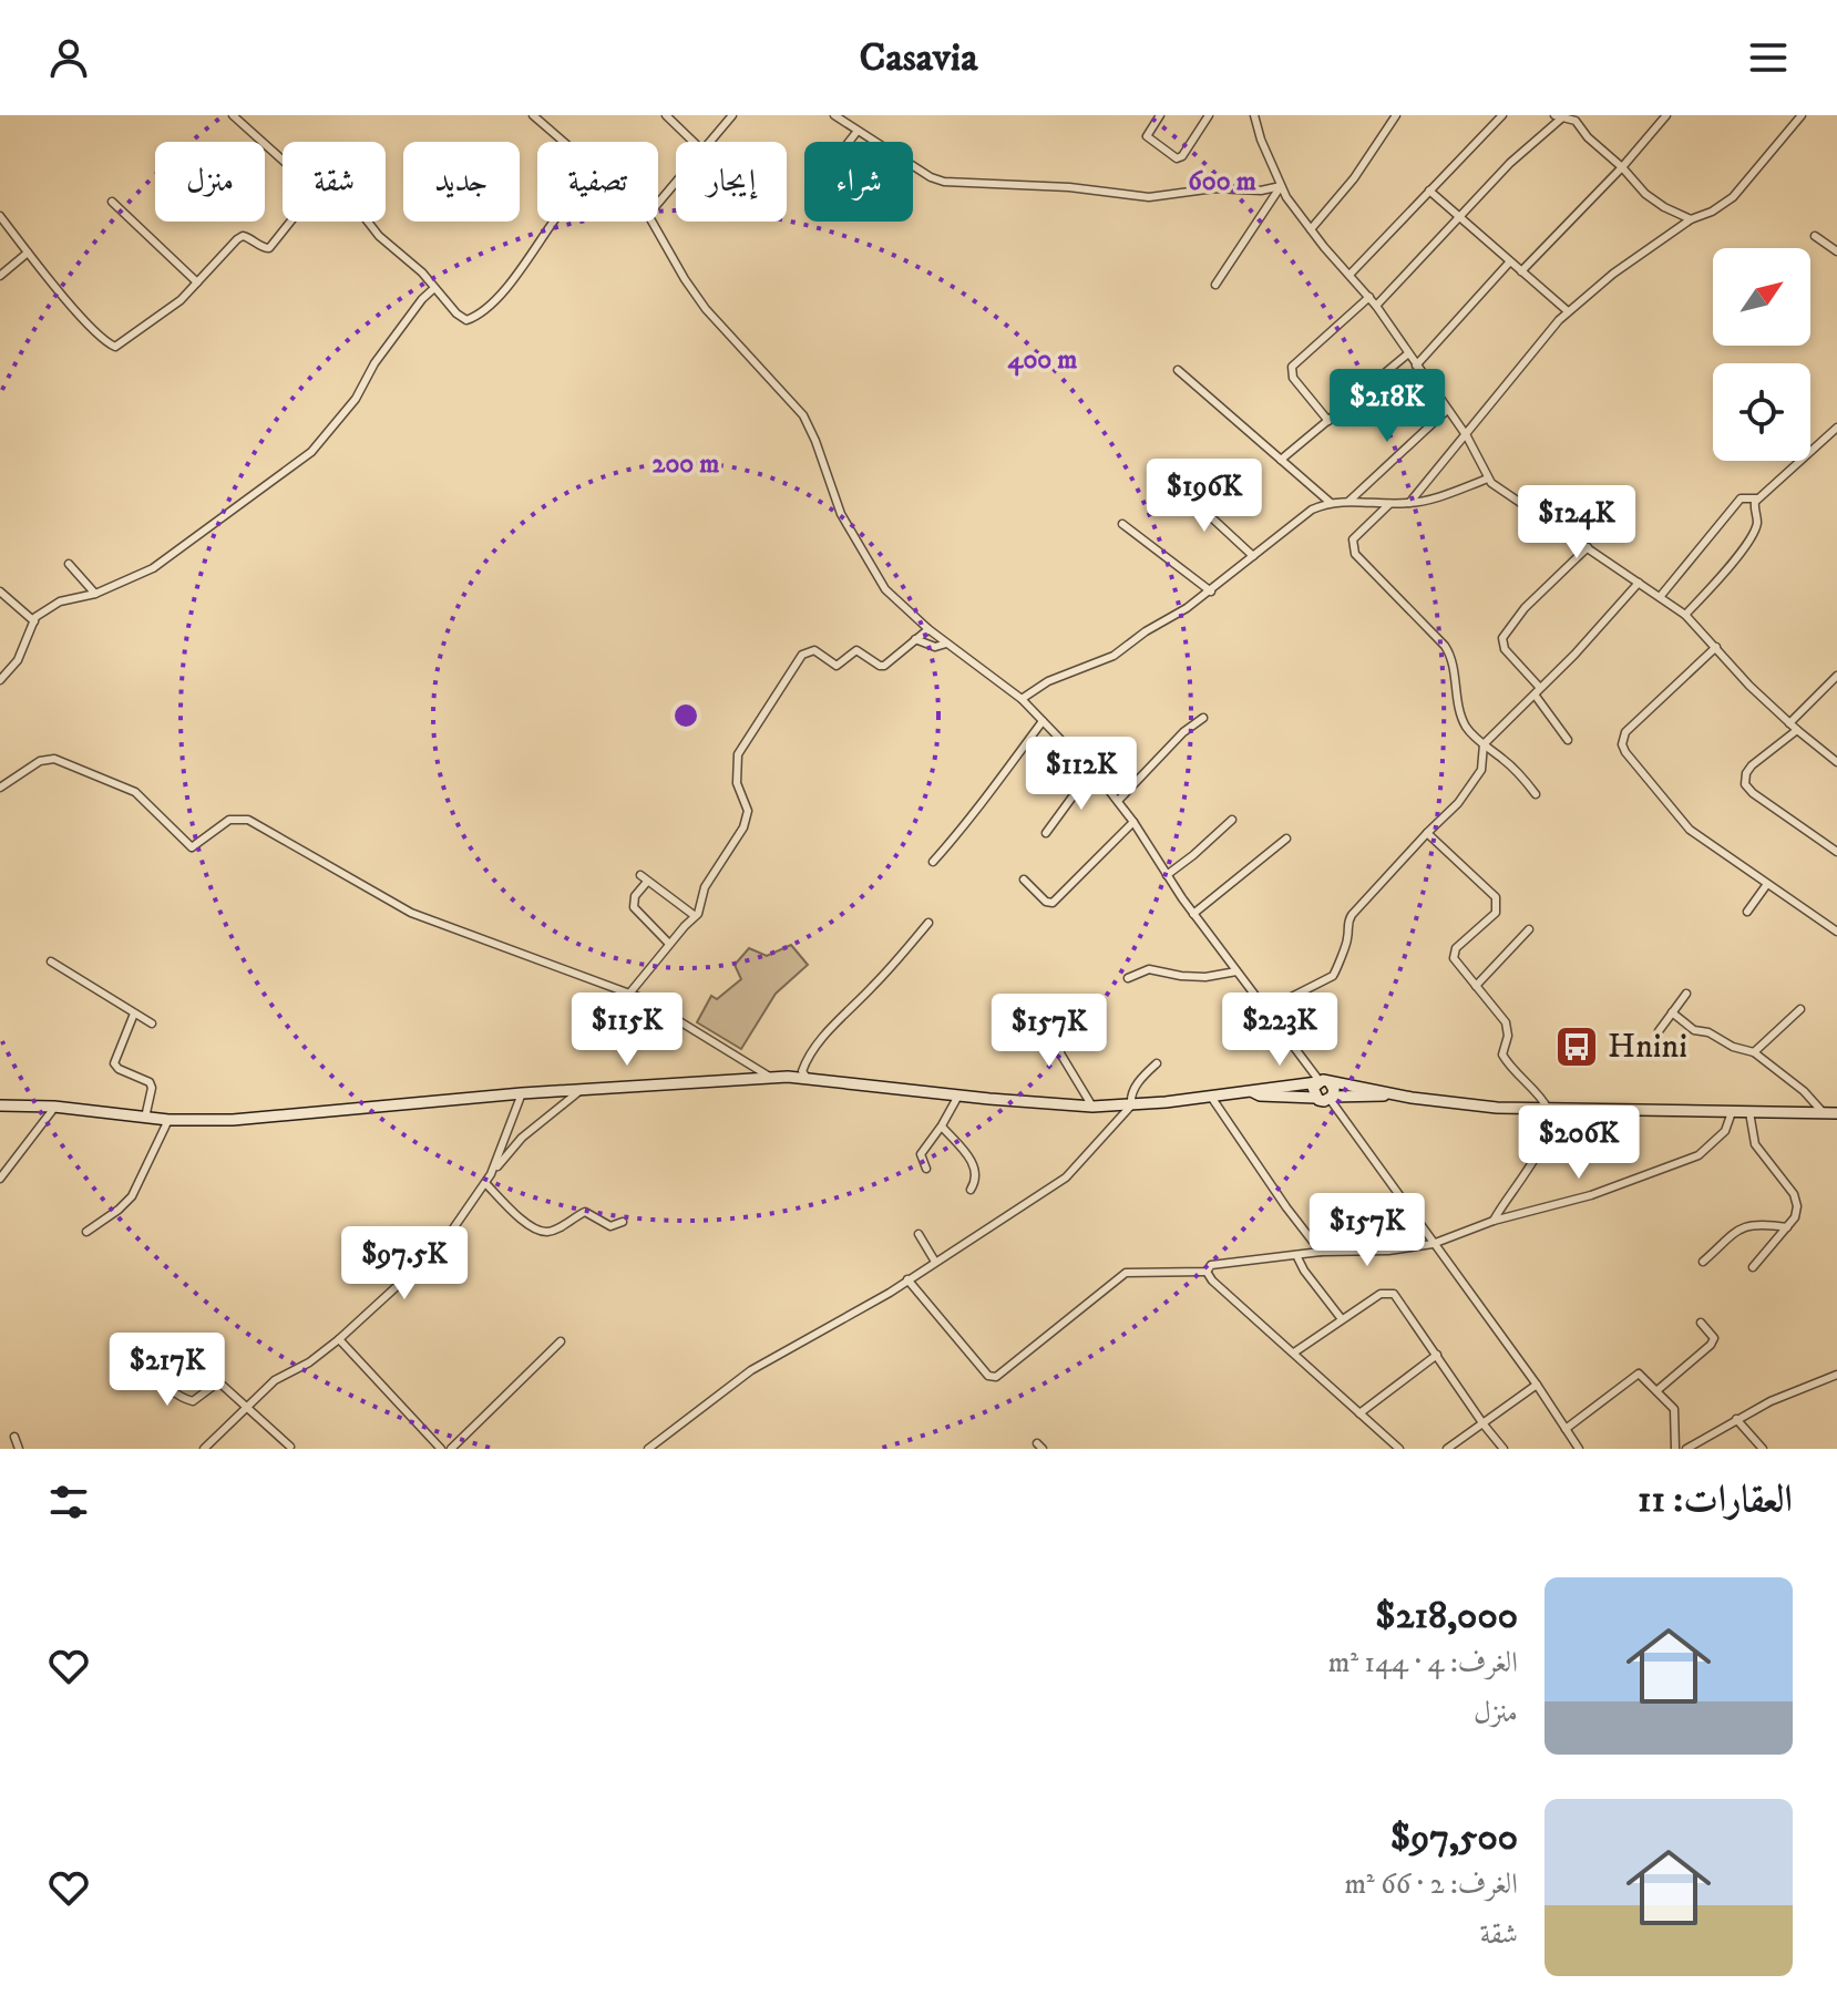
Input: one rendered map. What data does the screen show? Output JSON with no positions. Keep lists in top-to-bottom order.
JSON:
{
  "places": {
    "bus stop": ["Hnini"]
  },
  "north": "top right",
  "page": {
    "header": "Casavia",
    "chip": [
      "شراء",
      "إيجار",
      "تصفية",
      "جديد",
      "شقة",
      "منزل"
    ],
    "price": [
      "$218K",
      "$196K",
      "$124K",
      "$112K",
      "$115K",
      "$223K",
      "$157K",
      "$206K",
      "$157K",
      "$97.5K",
      "$217K"
    ],
    "heading": "العقارات: 11",
    "list": [
      {
        "name": "$218,000",
        "note": "الغرف: 4 · 144 m² · منزل"
      },
      {
        "name": "$97,500",
        "note": "الغرف: 2 · 66 m² · شقة"
      }
    ]
  },
  "rings": ["600 m", "400 m", "200 m"]
}
